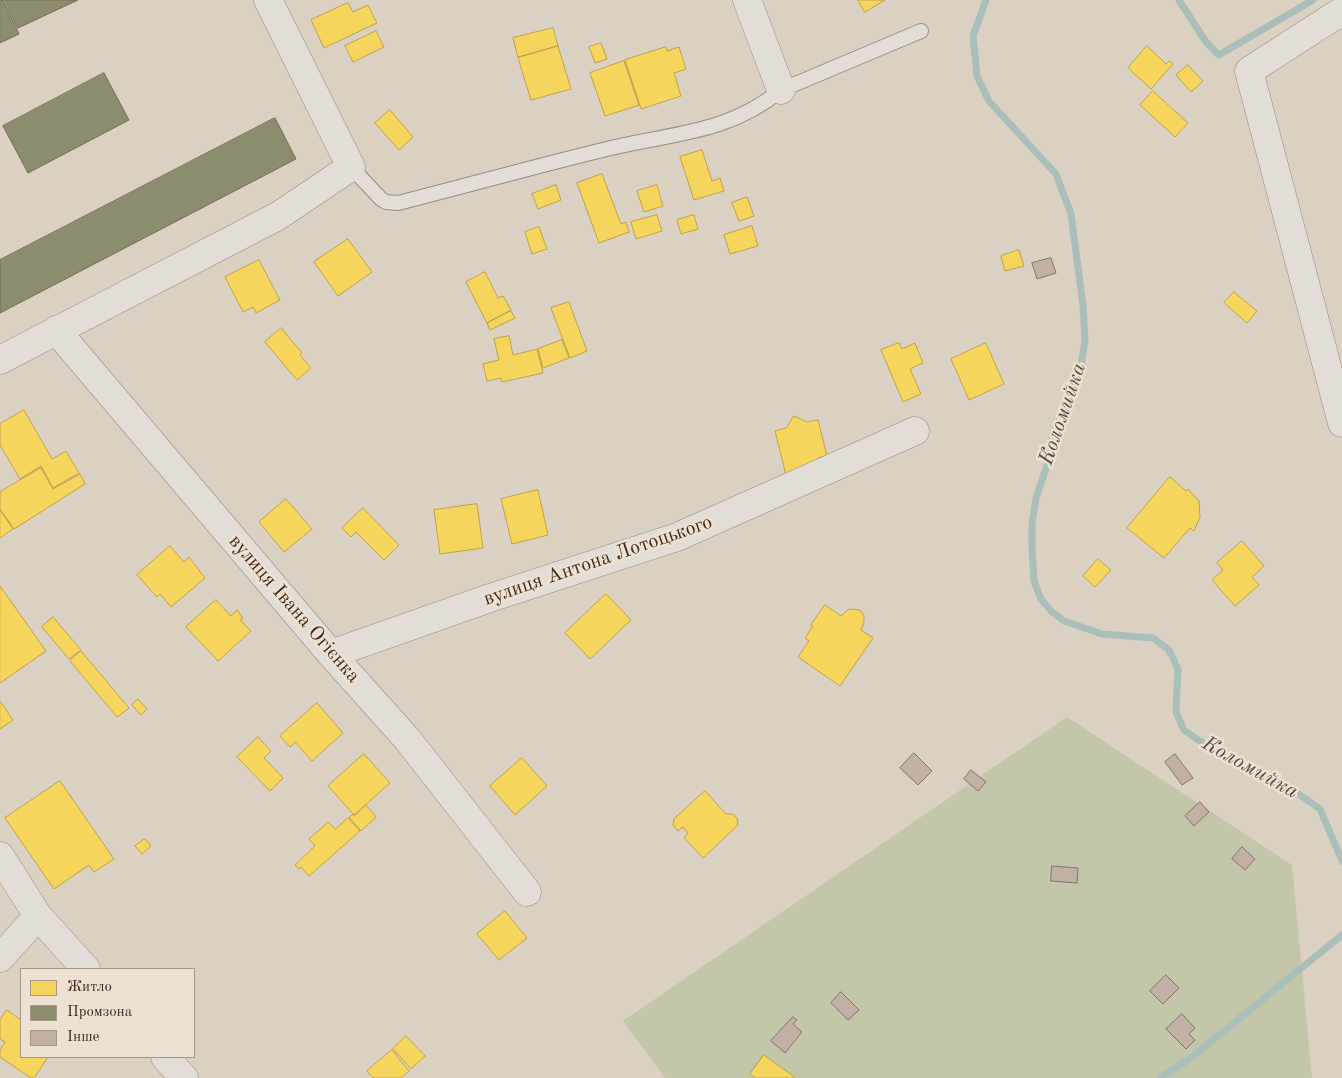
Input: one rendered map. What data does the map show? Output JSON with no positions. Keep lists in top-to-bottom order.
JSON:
{
  "streets": {
    "street": ["вулиця Антона Лотоцького", "вулиця Івана Огієнка"]
  },
  "crossings": [
    ["вулиця Антона Лотоцького", "вулиця Івана Огієнка"]
  ],
  "water": ["Коломийка"],
  "legend": ["Житло", "Промзона", "Інше"]
}
